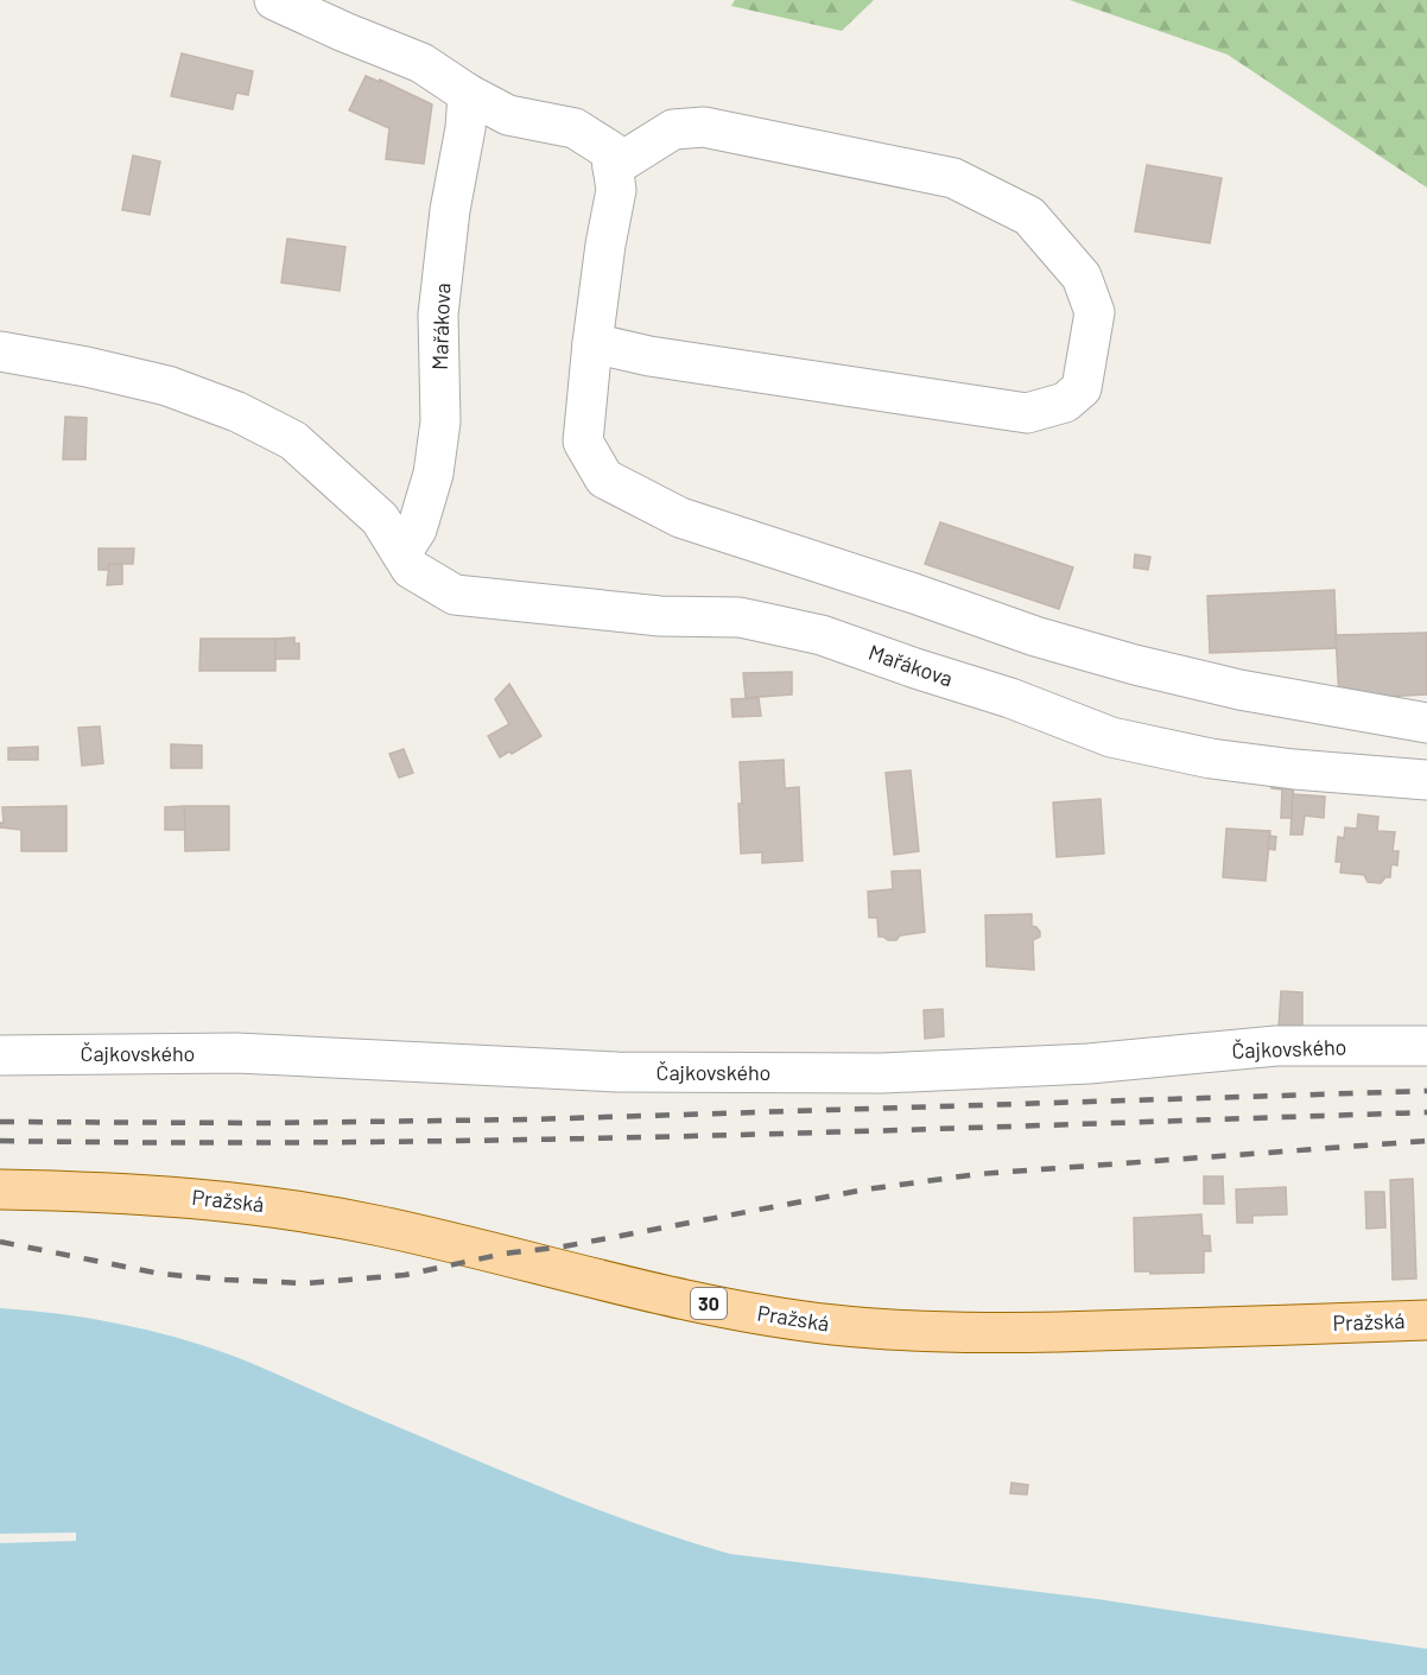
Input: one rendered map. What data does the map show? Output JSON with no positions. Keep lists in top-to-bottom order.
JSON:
{
  "streets": {
    "main road": ["Pražská", "30"],
    "street": ["Mařákova", "Čajkovského"]
  }
}
